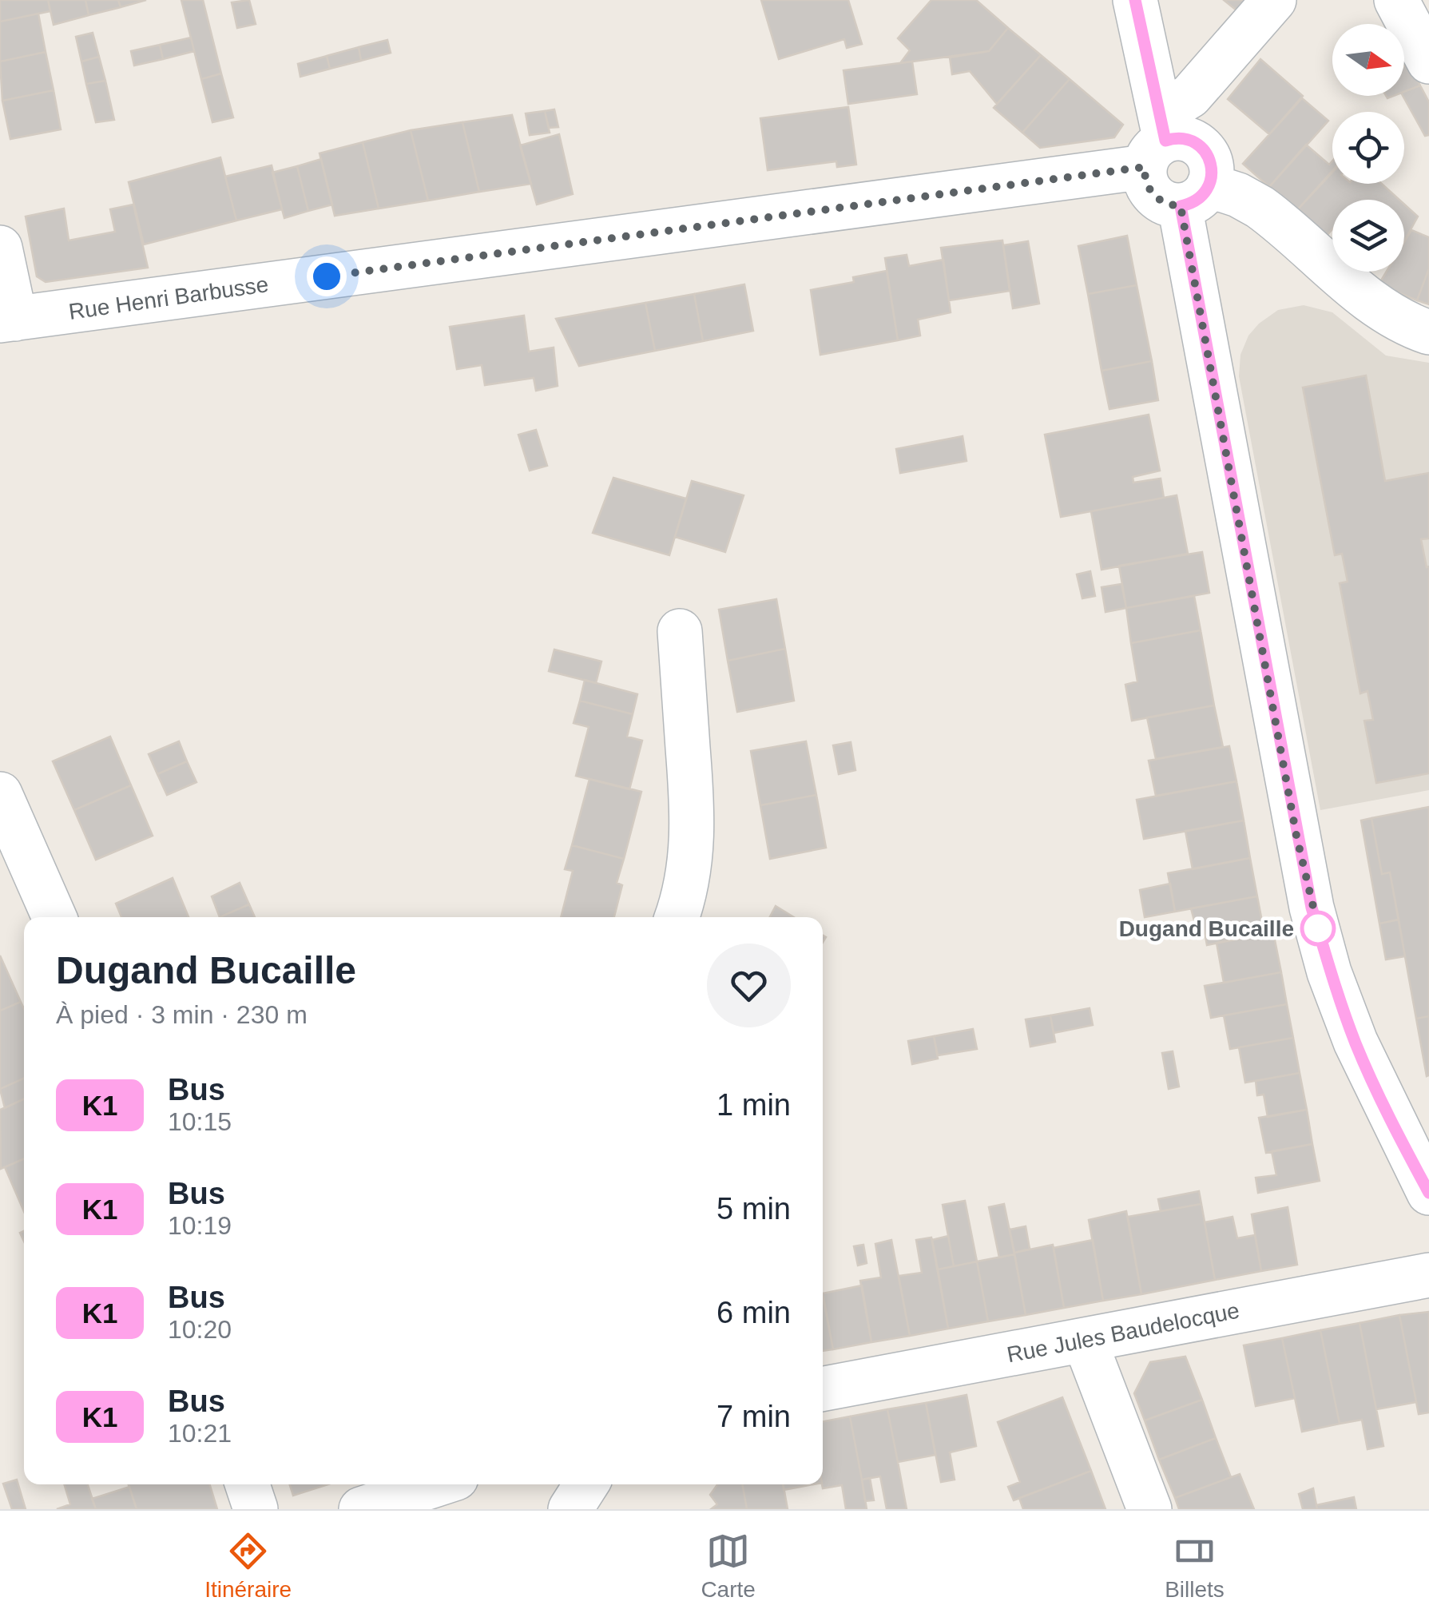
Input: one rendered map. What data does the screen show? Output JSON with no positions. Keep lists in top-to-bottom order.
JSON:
{
  "streets": {
    "street": ["Rue Henri Barbusse", "Rue Jules Baudelocque"]
  },
  "places": ["Dugand Bucaille"],
  "lines": ["bus line K1"],
  "north": "right",
  "page": {
    "heading": ["Dugand Bucaille", "À pied · 3 min · 230 m"],
    "list": [
      {
        "mark": "K1",
        "name": "Bus",
        "note": "10:15",
        "value": "1 min"
      },
      {
        "mark": "K1",
        "name": "Bus",
        "note": "10:19",
        "value": "5 min"
      },
      {
        "mark": "K1",
        "name": "Bus",
        "note": "10:20",
        "value": "6 min"
      },
      {
        "mark": "K1",
        "name": "Bus",
        "note": "10:21",
        "value": "7 min"
      }
    ],
    "tabs": ["Itinéraire", "Carte", "Billets"]
  }
}
